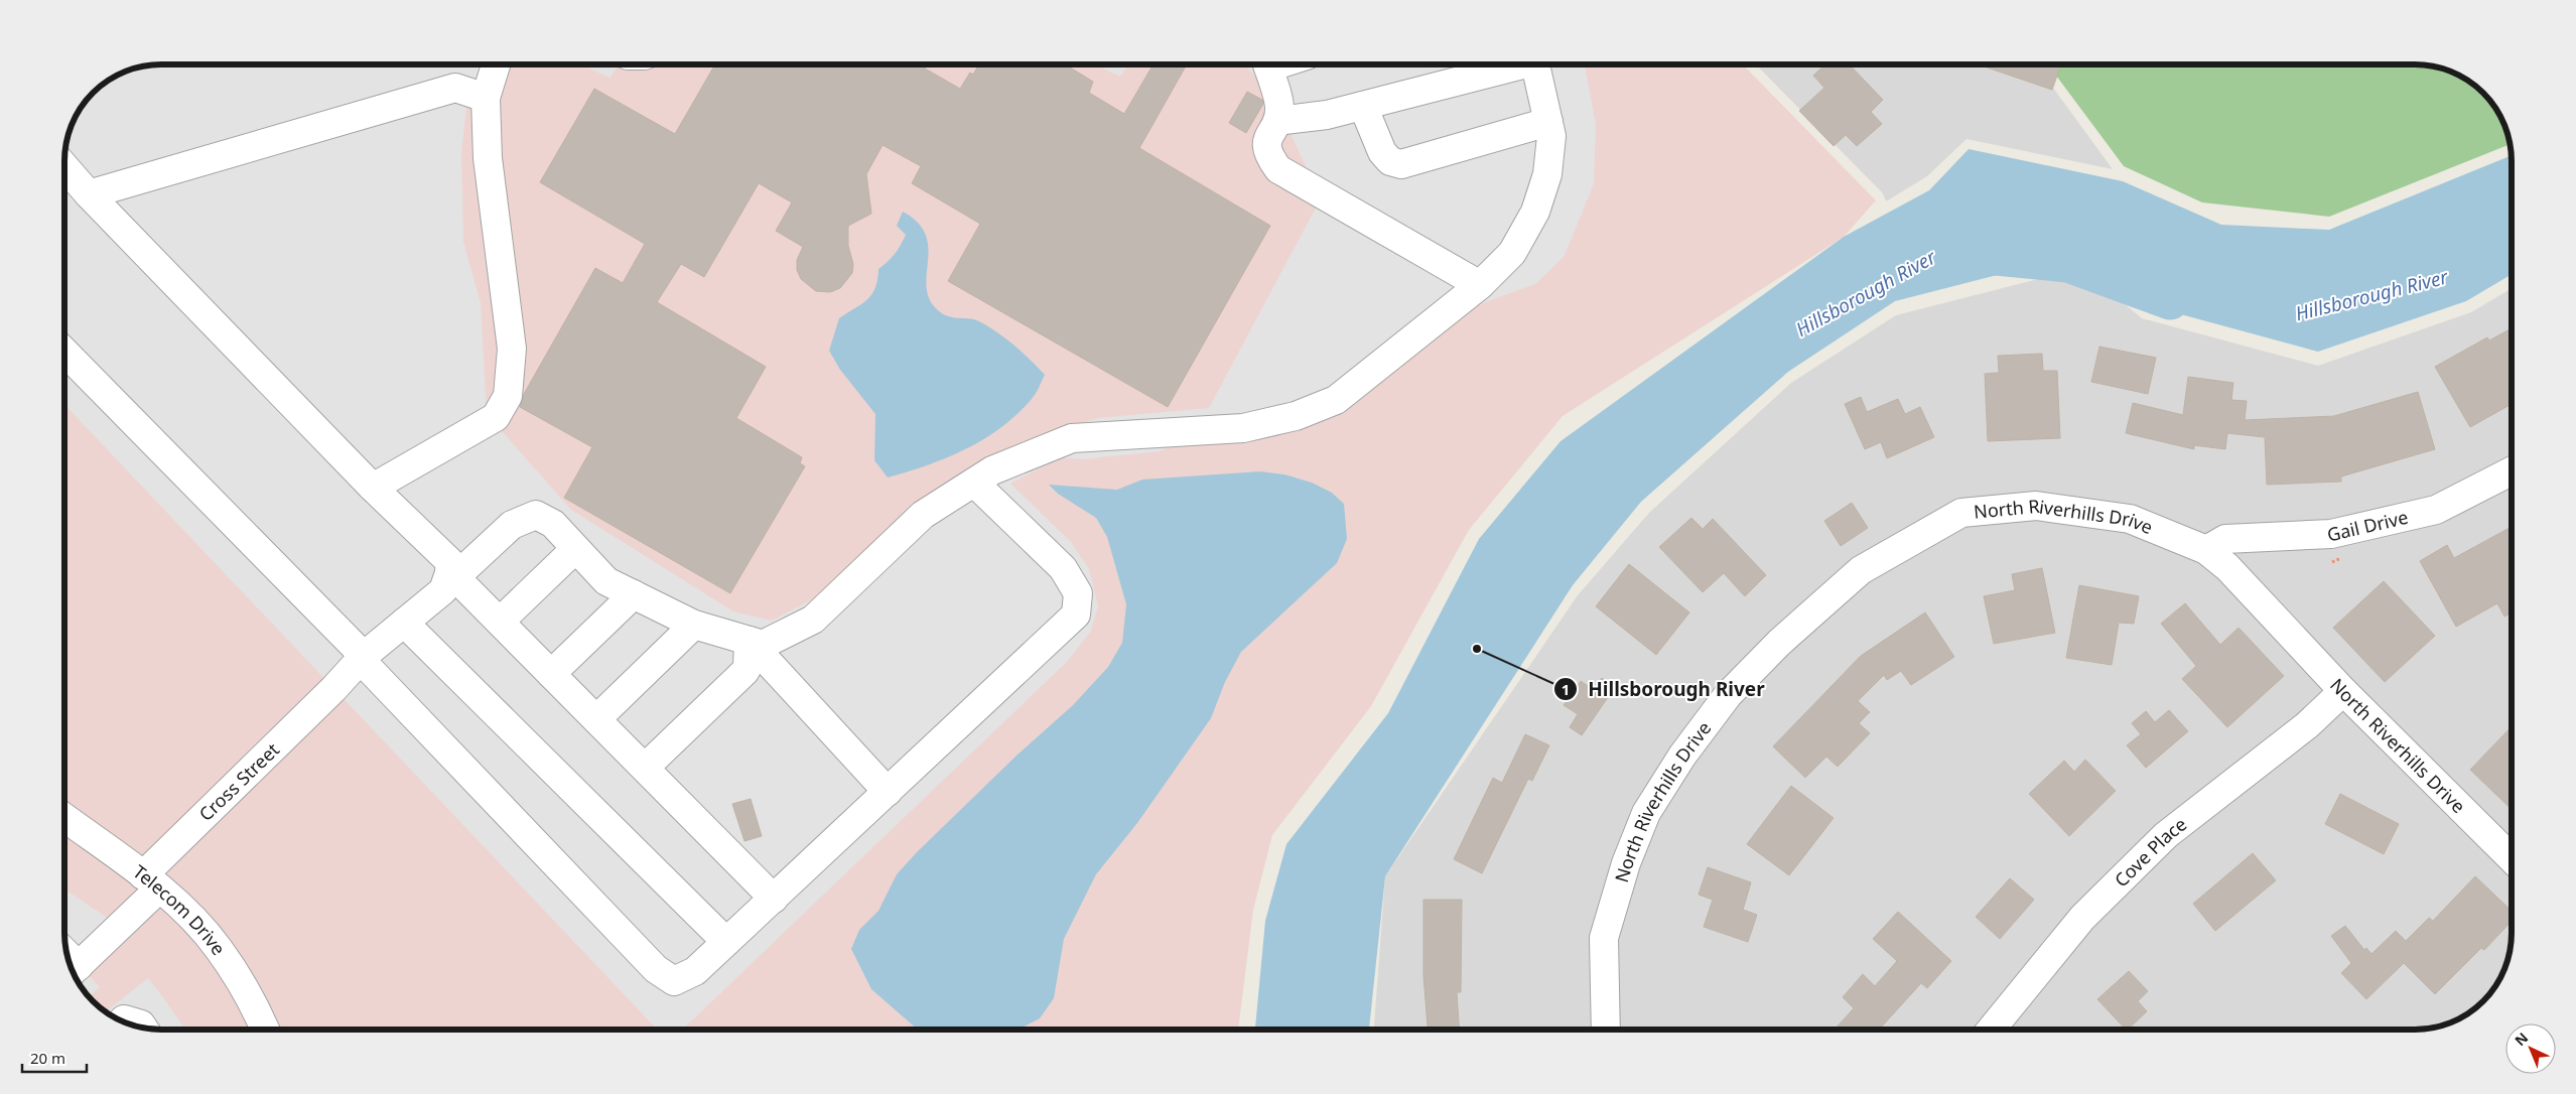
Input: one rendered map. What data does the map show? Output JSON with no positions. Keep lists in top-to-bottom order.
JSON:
{
  "streets": {
    "street": [
      "North Riverhills Drive",
      "Gail Drive",
      "Cross Street",
      "Cove Place",
      "Telecom Drive"
    ]
  },
  "crossings": [
    ["North Riverhills Drive", "Gail Drive"],
    ["North Riverhills Drive", "Cove Place"],
    ["Cross Street", "Telecom Drive"]
  ],
  "water": ["Hillsborough River"],
  "places": ["Hillsborough River"],
  "scale_bar": "20 m",
  "north": "top left"
}
